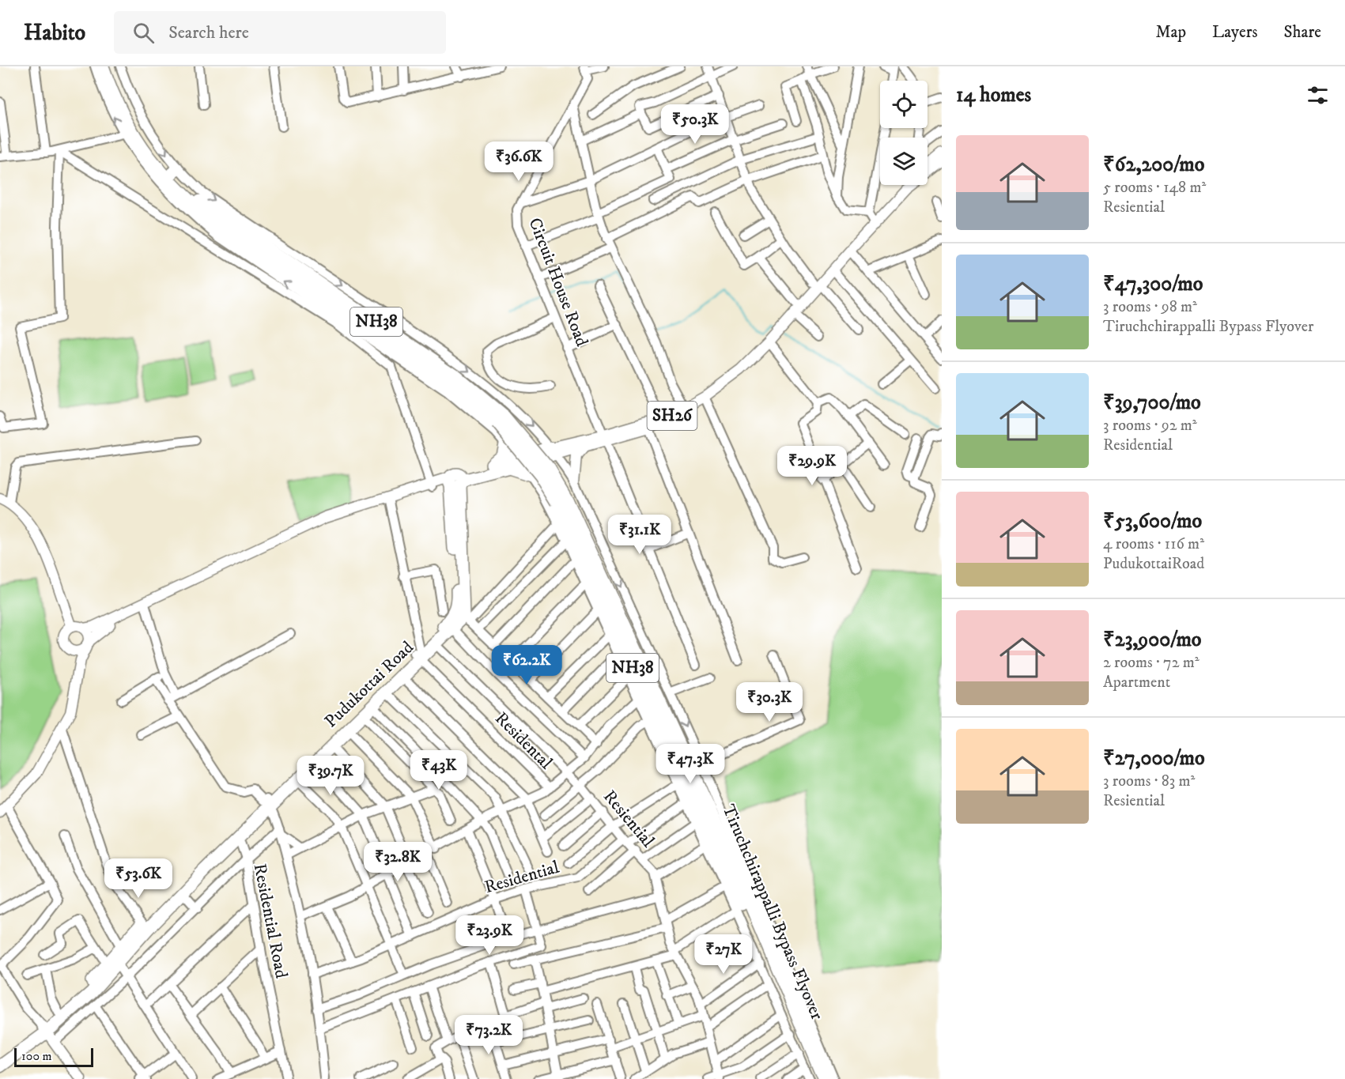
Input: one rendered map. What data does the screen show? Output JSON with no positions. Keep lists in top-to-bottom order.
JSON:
{
  "streets": {
    "highway": ["NH38", "Pudukottai Road", "Tiruchchirappalli Bypass Flyover"],
    "main road": ["SH26"],
    "street": [
      "Circuit House Road",
      "Residental",
      "Resiential",
      "Residential",
      "Residential Road"
    ]
  },
  "crossings": [
    ["Circuit House Road", "SH26"],
    ["NH38", "Tiruchchirappalli Bypass Flyover"],
    ["Pudukottai Road", "Residental"],
    ["Pudukottai Road", "Resiential"],
    ["Resiential", "Residential"]
  ],
  "scale_bar": "100 m",
  "page": {
    "header": "Habito",
    "search": "Search here",
    "nav": ["Map", "Layers", "Share"],
    "heading": "14 homes",
    "price": [
      "₹50.3K",
      "₹36.6K",
      "₹29.9K",
      "₹31.1K",
      "₹62.2K",
      "₹30.3K",
      "₹47.3K",
      "₹43K",
      "₹39.7K",
      "₹32.8K",
      "₹53.6K",
      "₹23.9K",
      "₹27K",
      "₹73.2K"
    ],
    "list": [
      {
        "name": "₹62,200/mo",
        "note": "5 rooms · 148 m² · Resiential"
      },
      {
        "name": "₹47,300/mo",
        "note": "3 rooms · 98 m² · Tiruchchirappalli Bypass Flyover"
      },
      {
        "name": "₹39,700/mo",
        "note": "3 rooms · 92 m² · Residential"
      },
      {
        "name": "₹53,600/mo",
        "note": "4 rooms · 116 m² · PudukottaiRoad"
      },
      {
        "name": "₹23,900/mo",
        "note": "2 rooms · 72 m² · Apartment"
      },
      {
        "name": "₹27,000/mo",
        "note": "3 rooms · 83 m² · Resiential"
      }
    ],
    "scale": "100 m"
  }
}
